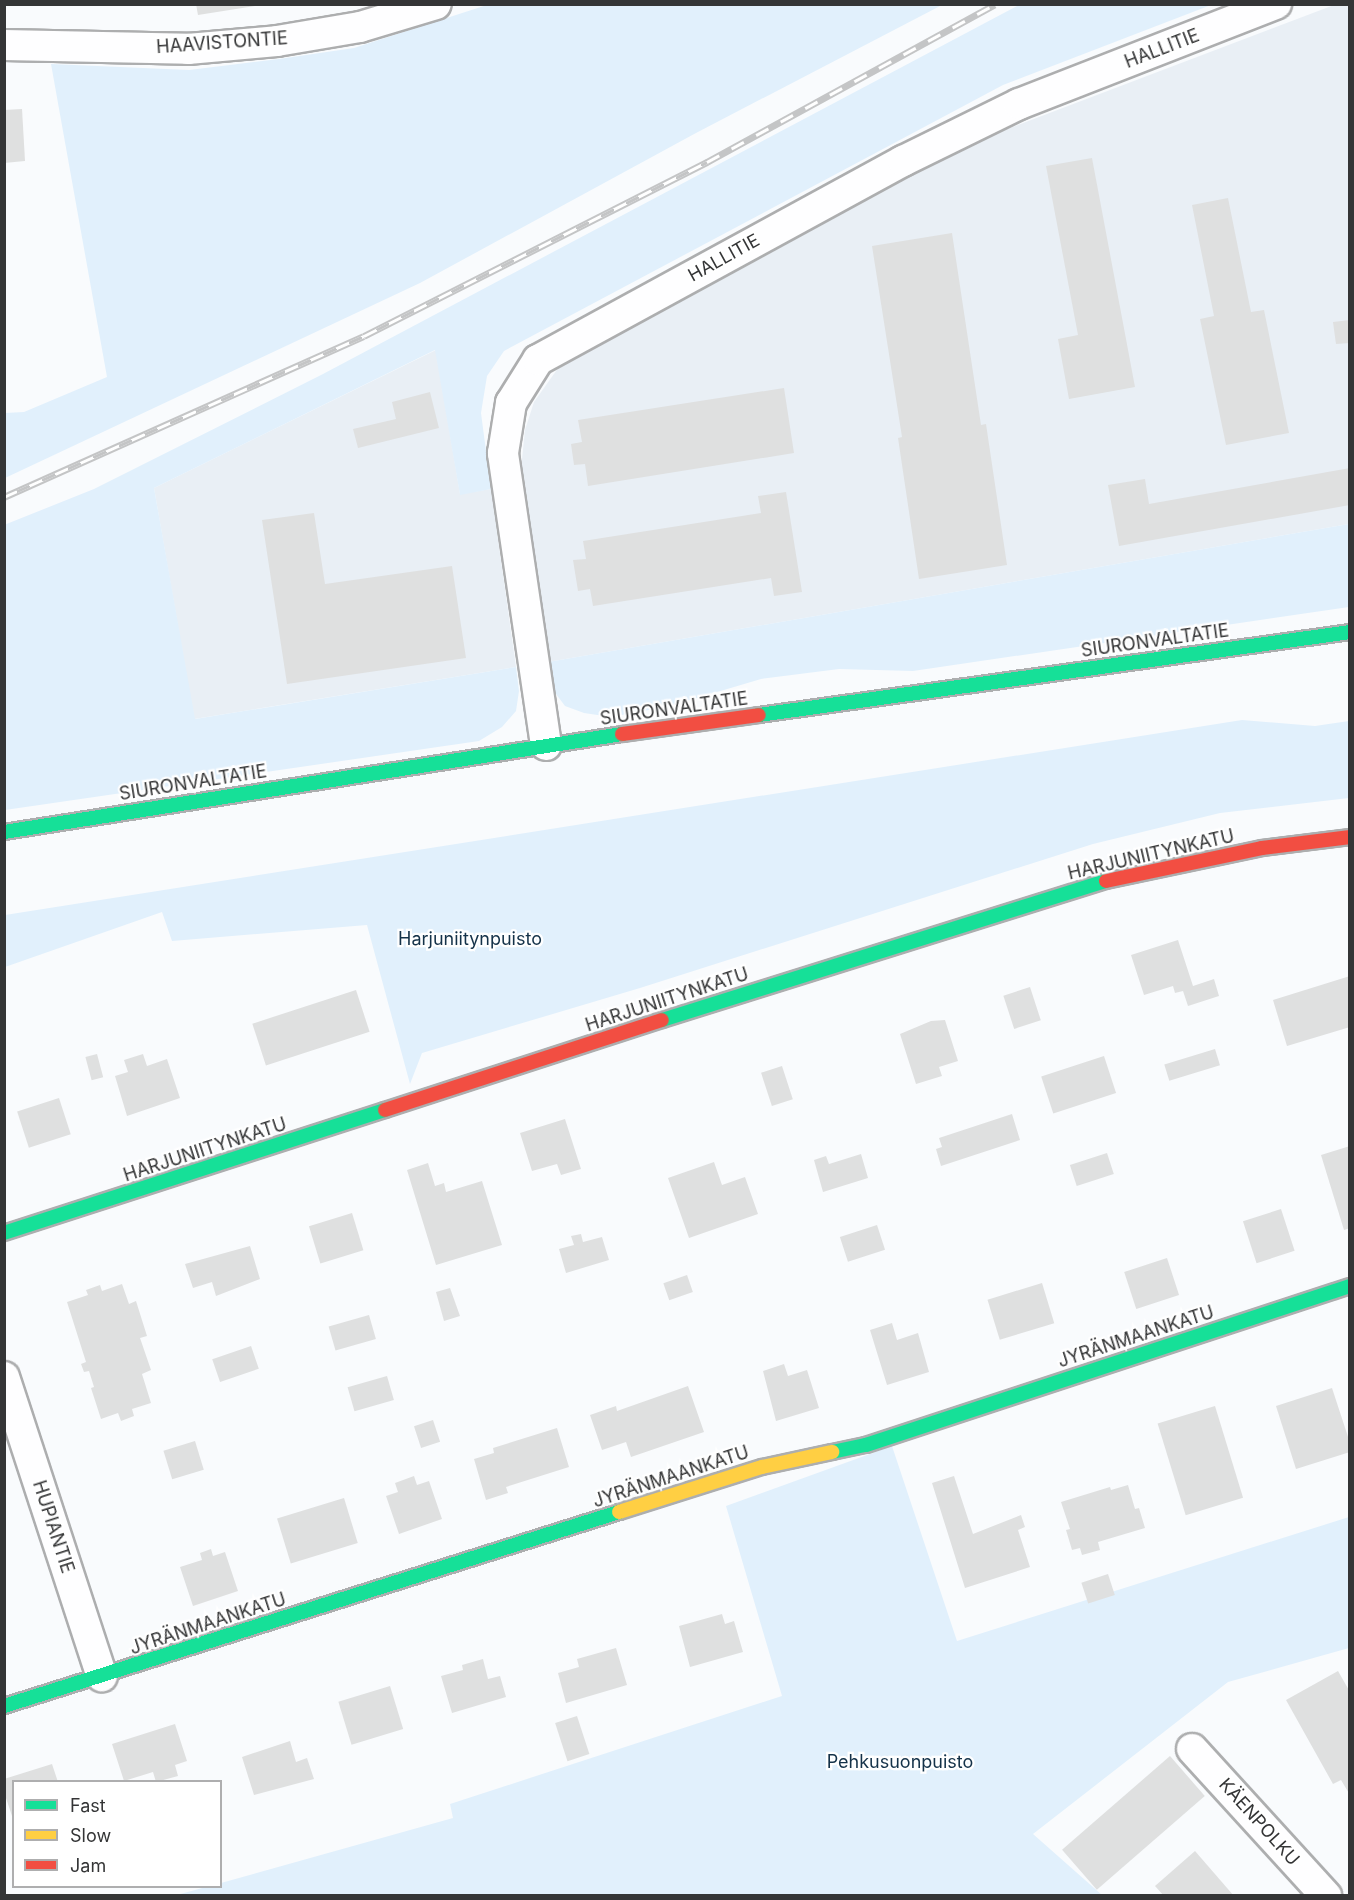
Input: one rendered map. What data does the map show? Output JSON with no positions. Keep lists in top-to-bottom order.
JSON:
{
  "streets": {
    "street": [
      "HAAVISTONTIE",
      "HALLITIE",
      "SIURONVALTATIE",
      "HARJUNIITYNKATU",
      "JYRÄNMAANKATU",
      "HUPIANTIE",
      "KÄENPOLKU"
    ]
  },
  "crossings": [
    ["HALLITIE", "SIURONVALTATIE"],
    ["JYRÄNMAANKATU", "HUPIANTIE"]
  ],
  "parks": ["Harjuniitynpuisto", "Pehkusuonpuisto"],
  "legend": ["Fast", "Slow", "Jam"]
}
